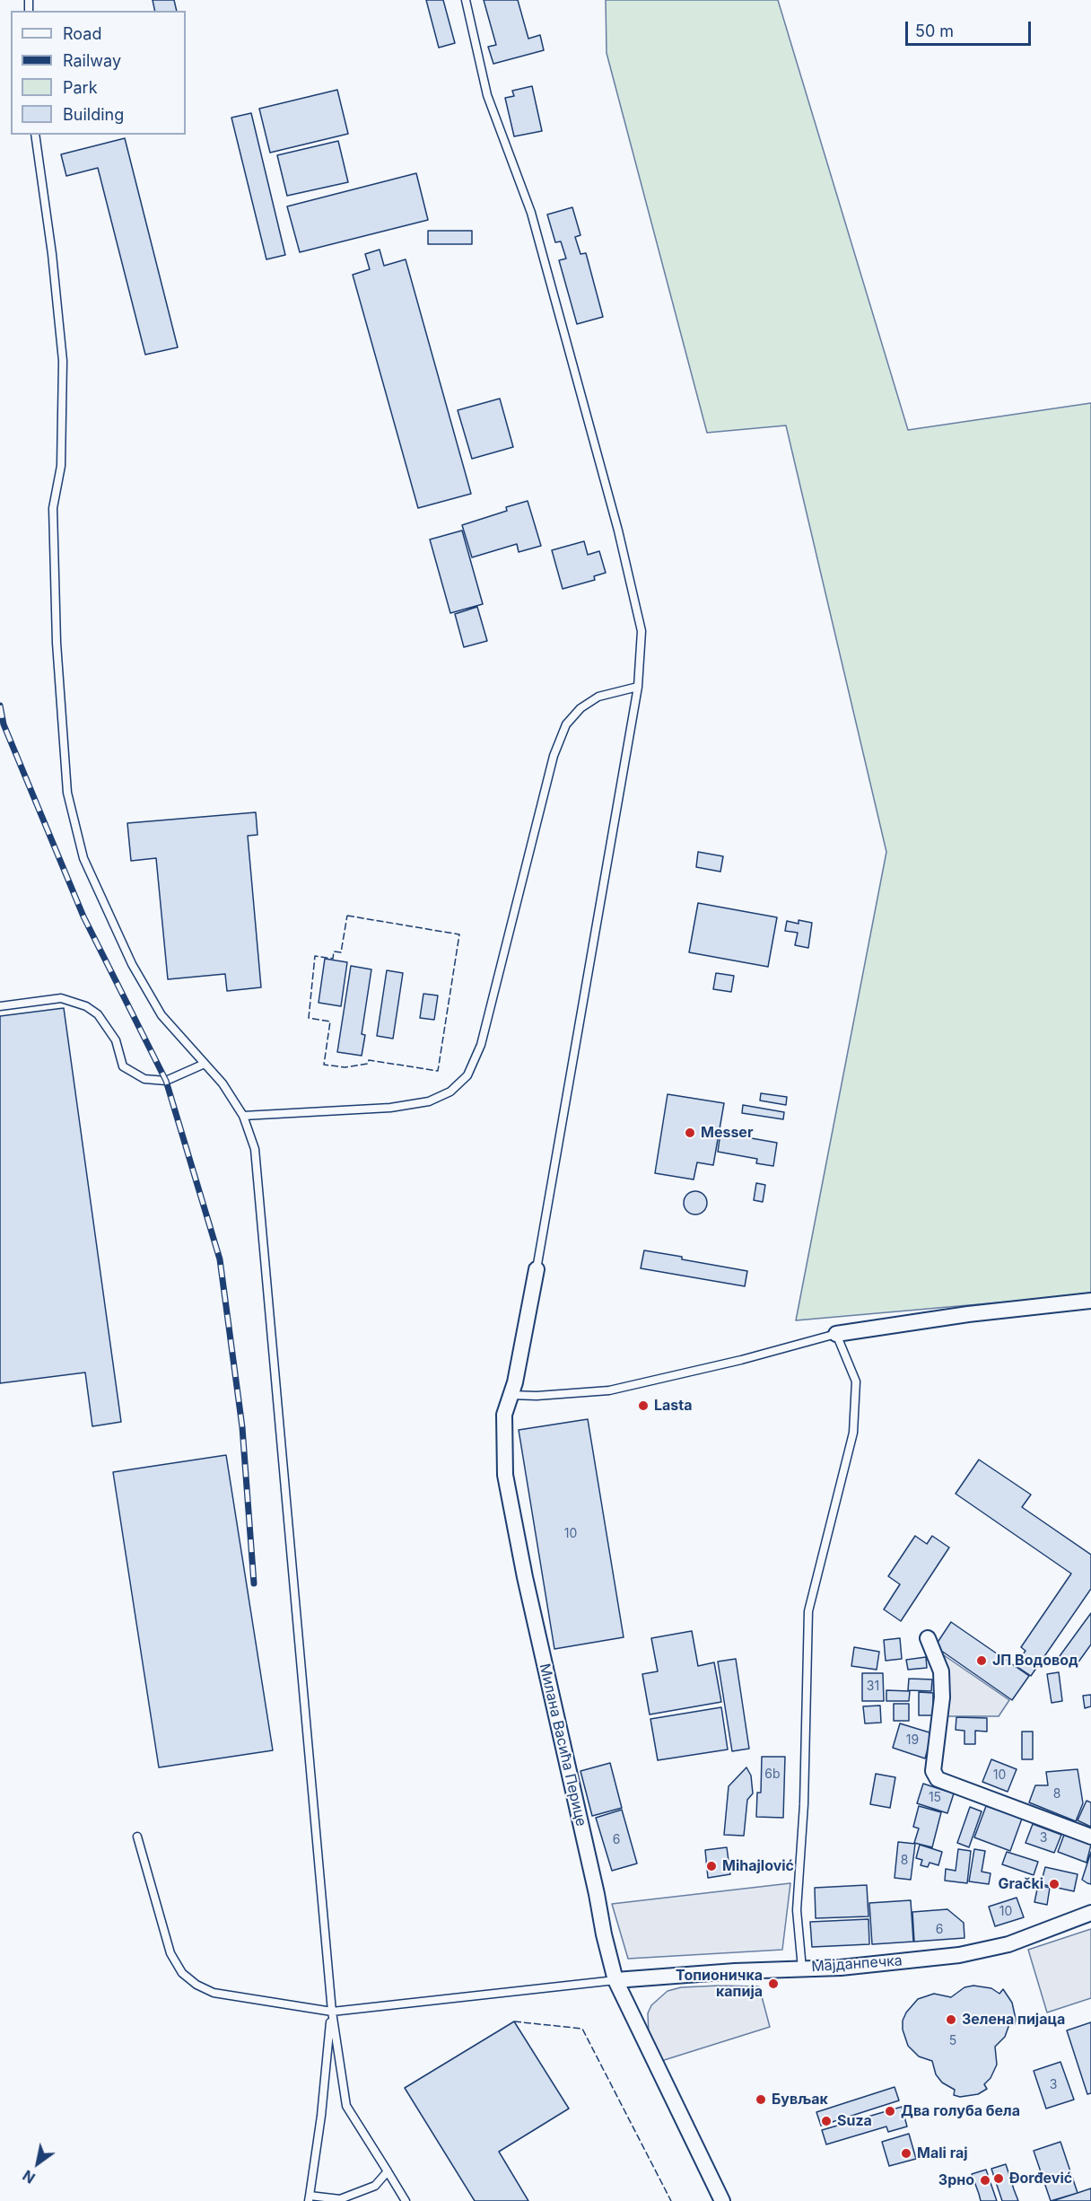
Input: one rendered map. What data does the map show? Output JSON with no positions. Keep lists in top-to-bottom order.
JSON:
{
  "streets": {
    "street": ["Милана Васића Перице", "Мајданпечка"]
  },
  "crossings": [
    ["Милана Васића Перице", "Мајданпечка"]
  ],
  "places": [
    "Messer",
    "Lasta",
    "ЈП Водовод",
    "Mihajlović",
    "Grački",
    "Топионичка капија",
    "Зелена пијаца",
    "Бувљак",
    "Два голуба бела",
    "Suza",
    "Mali raj",
    "Đorđević",
    "Зрно"
  ],
  "house_numbers": [
    "10",
    "31",
    "19",
    "6b",
    "10",
    "8",
    "15",
    "3",
    "6",
    "8",
    "10",
    "6",
    "5",
    "3"
  ],
  "legend": [
    "Road",
    "Railway",
    "Park",
    "Building"
  ],
  "scale_bar": "50 m",
  "north": "bottom left"
}
